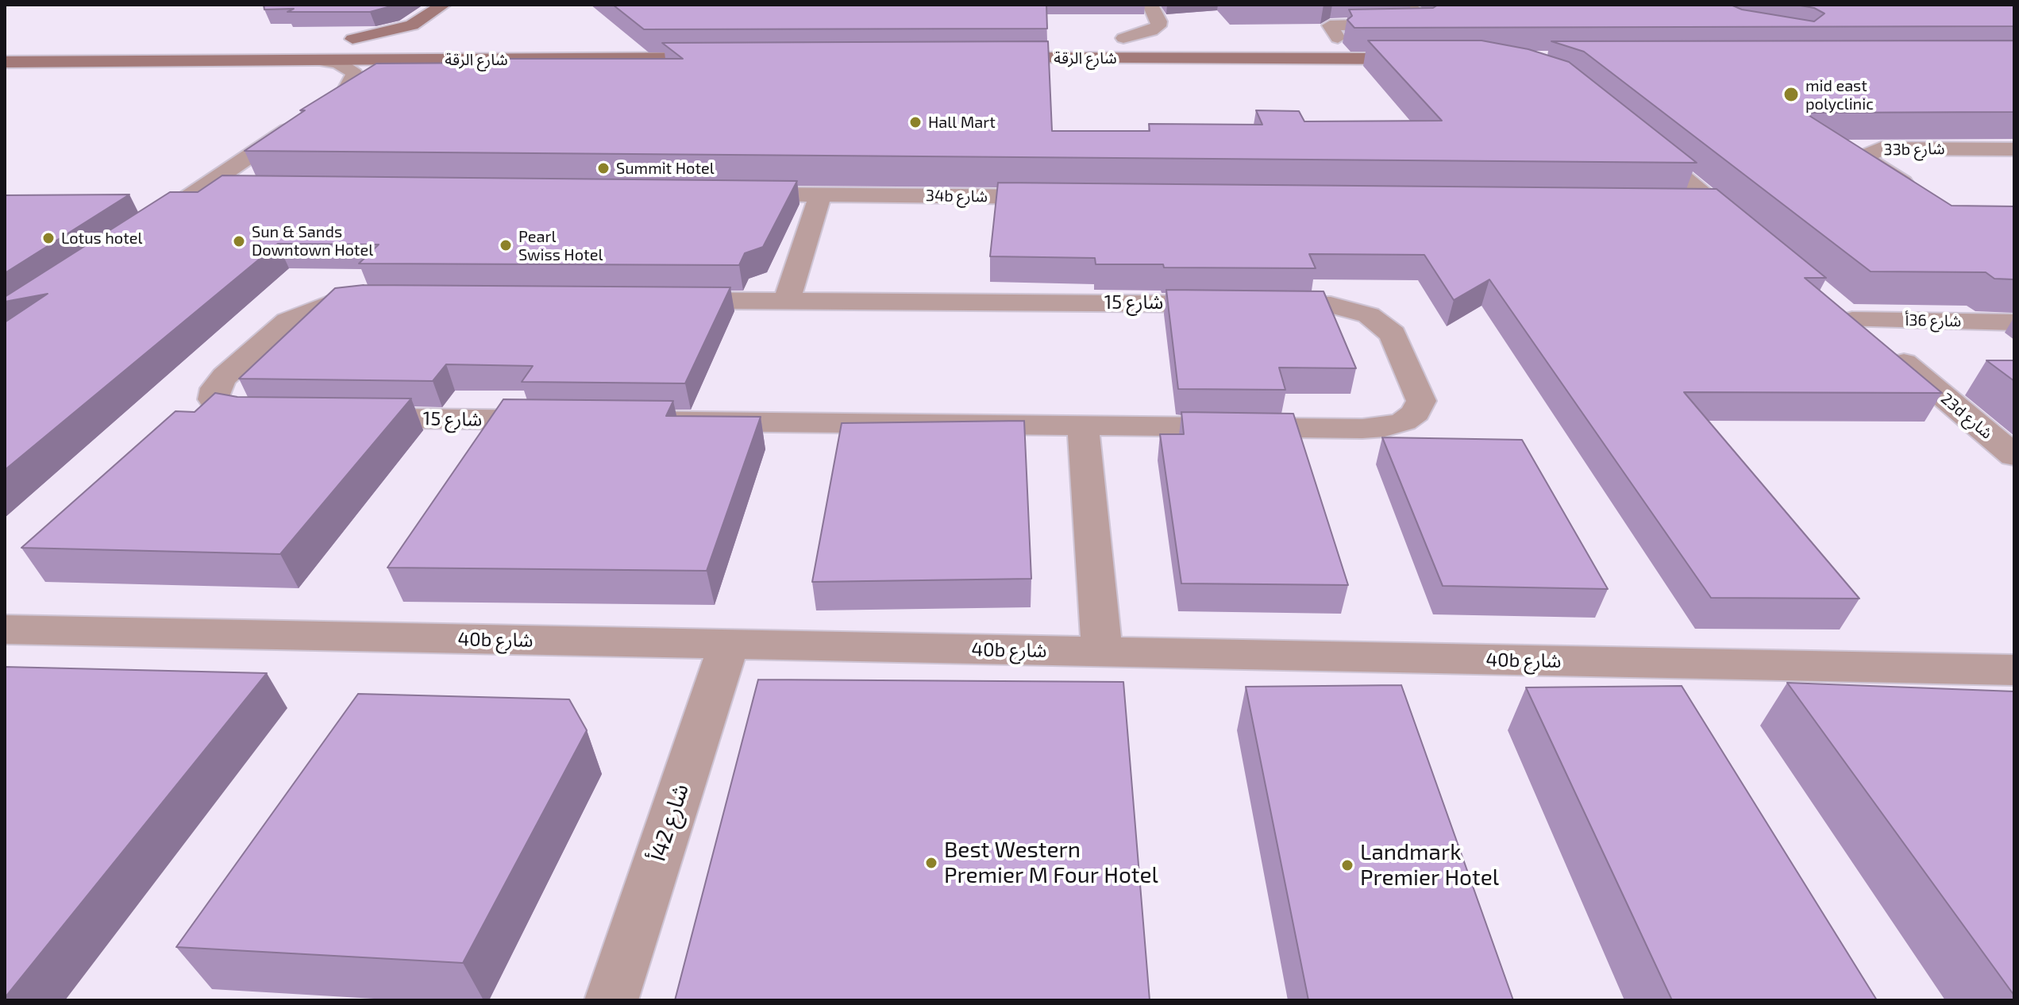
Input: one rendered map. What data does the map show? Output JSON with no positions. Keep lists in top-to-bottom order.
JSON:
{
  "streets": {
    "street": [
      "شارع الرقة",
      "33b شارع",
      "34b شارع",
      "شارع 15",
      "شارع 36أ",
      "23d شارع",
      "40b شارع",
      "شارع 42أ"
    ]
  },
  "crossings": [
    ["شارع 36أ", "23d شارع"],
    ["40b شارع", "شارع 42أ"]
  ],
  "places": [
    "mid east polyclinic",
    "Hall Mart",
    "Summit Hotel",
    "Lotus hotel",
    "Sun & Sands Downtown Hotel",
    "Pearl Swiss Hotel",
    "Best Western Premier M Four Hotel",
    "Landmark Premier Hotel"
  ]
}
